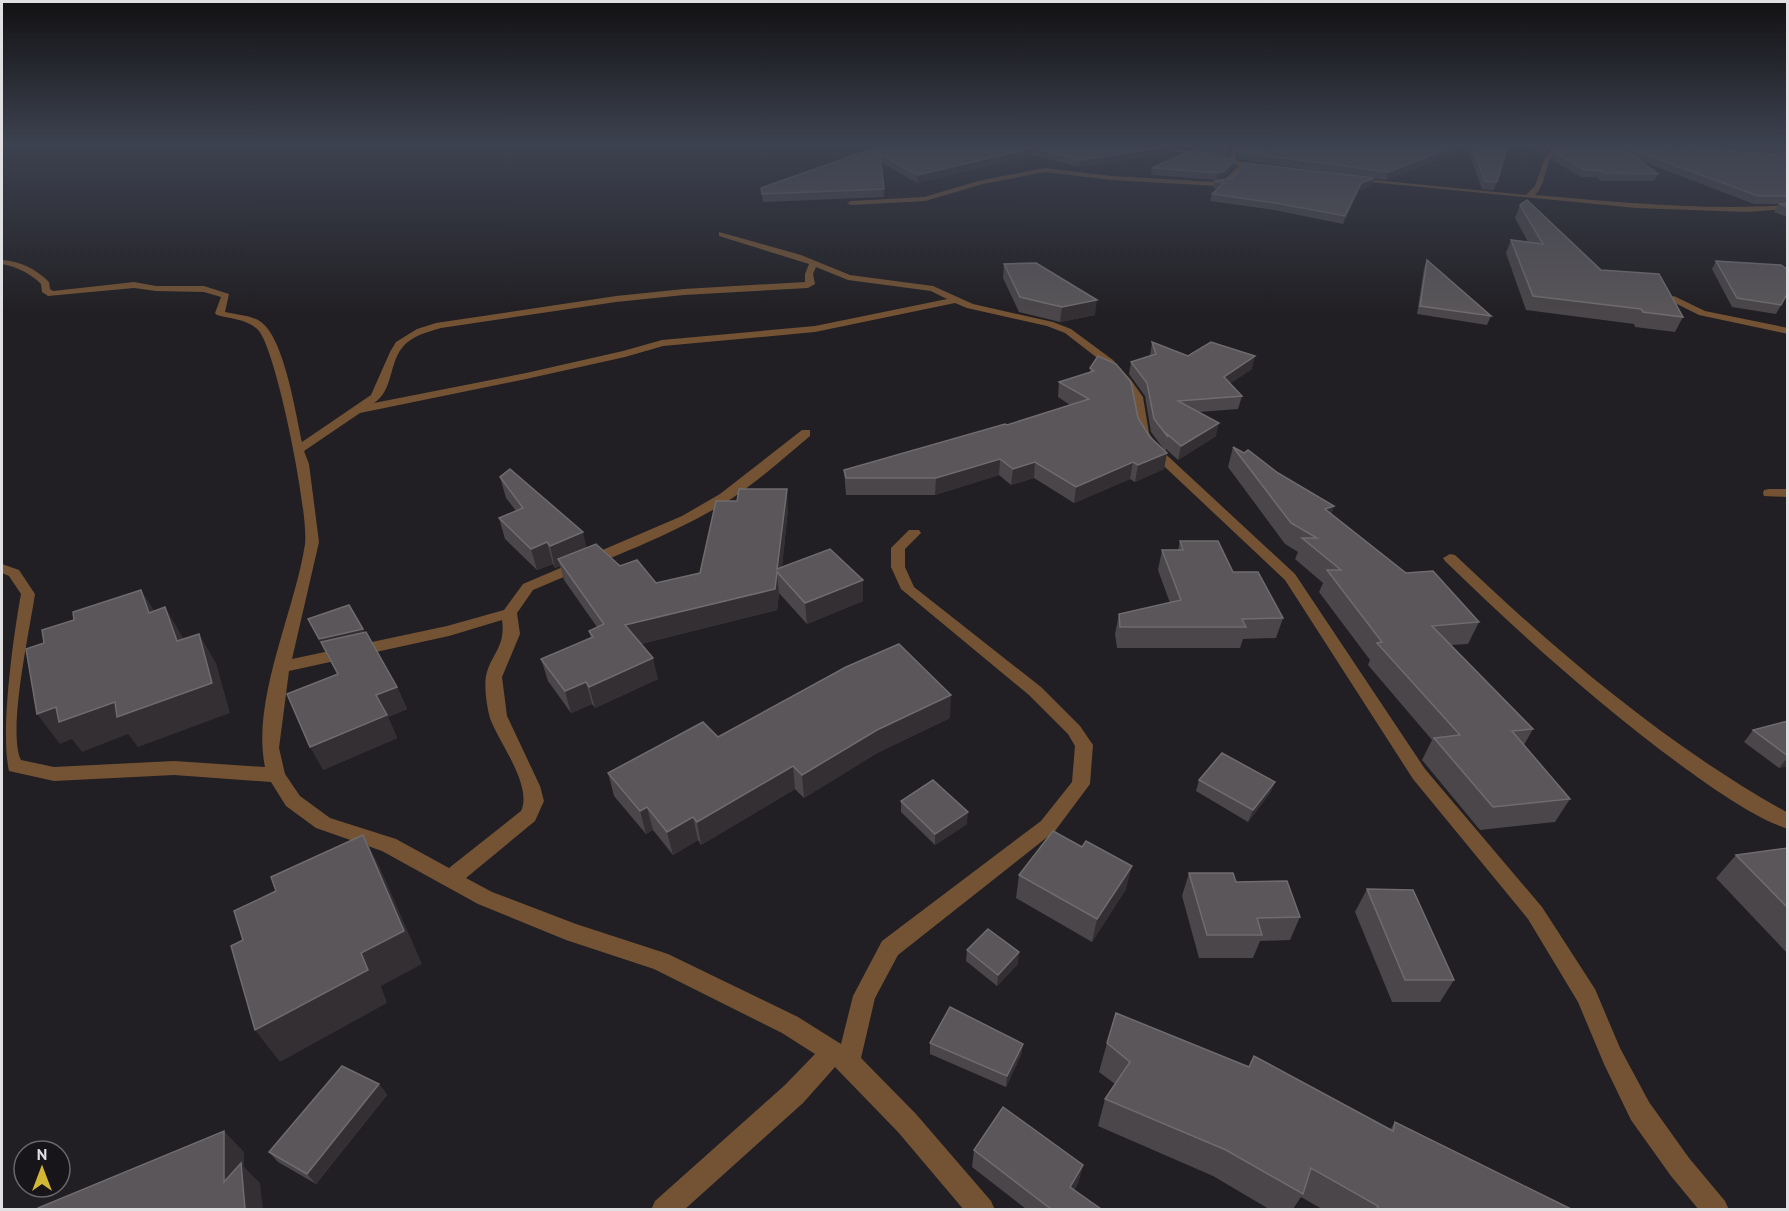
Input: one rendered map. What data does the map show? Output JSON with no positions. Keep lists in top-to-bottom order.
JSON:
{
  "north": "top"
}
